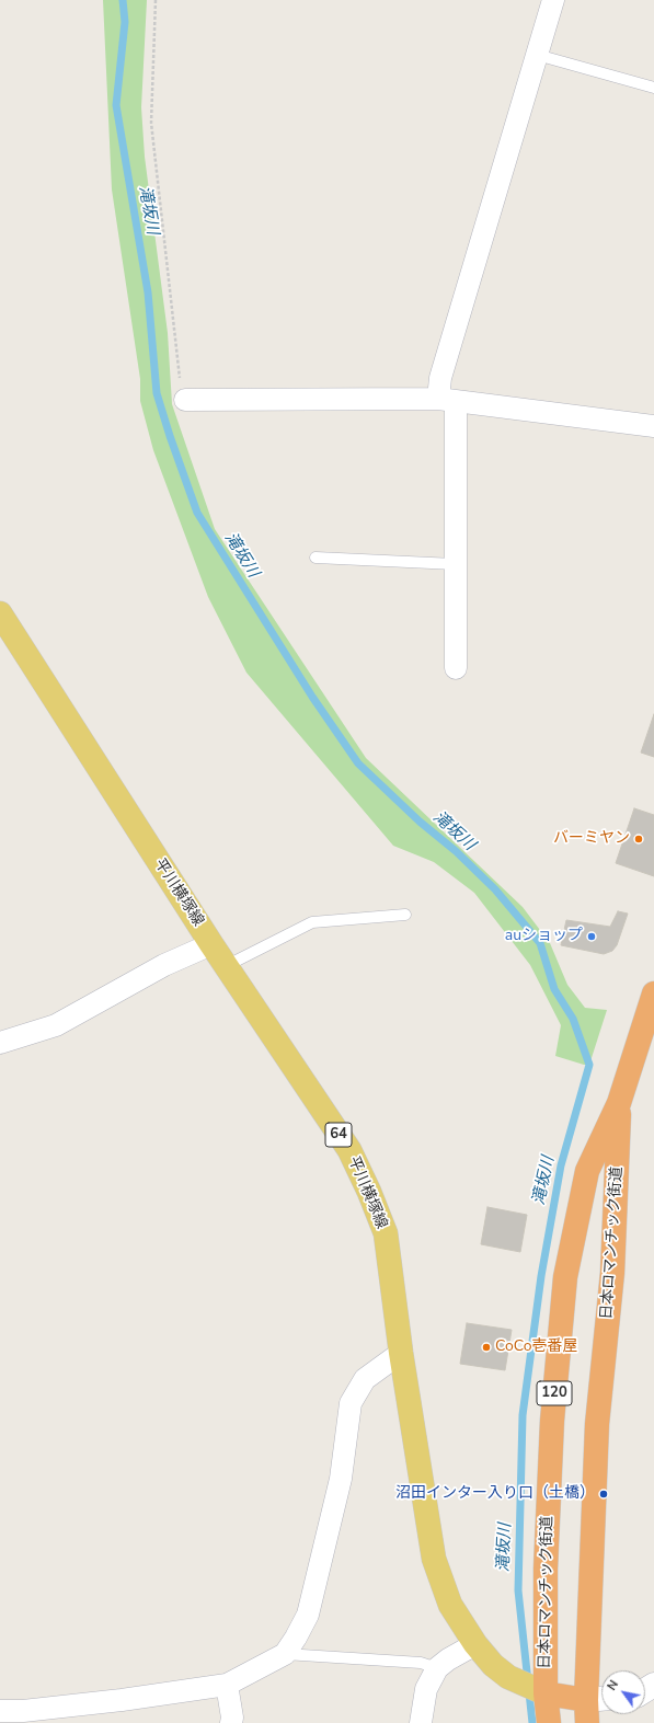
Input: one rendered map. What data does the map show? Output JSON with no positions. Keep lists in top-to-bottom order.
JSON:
{
  "streets": {
    "highway": ["日本ロマンチック街道", "120"],
    "main road": ["平川横塚線", "64"]
  },
  "crossings": [
    ["平川横塚線", "日本ロマンチック街道"]
  ],
  "water": ["滝坂川"],
  "places": [
    "バーミヤン",
    "auショップ",
    "CoCo壱番屋",
    "沼田インター入り口（土橋）"
  ],
  "north": "top left"
}
